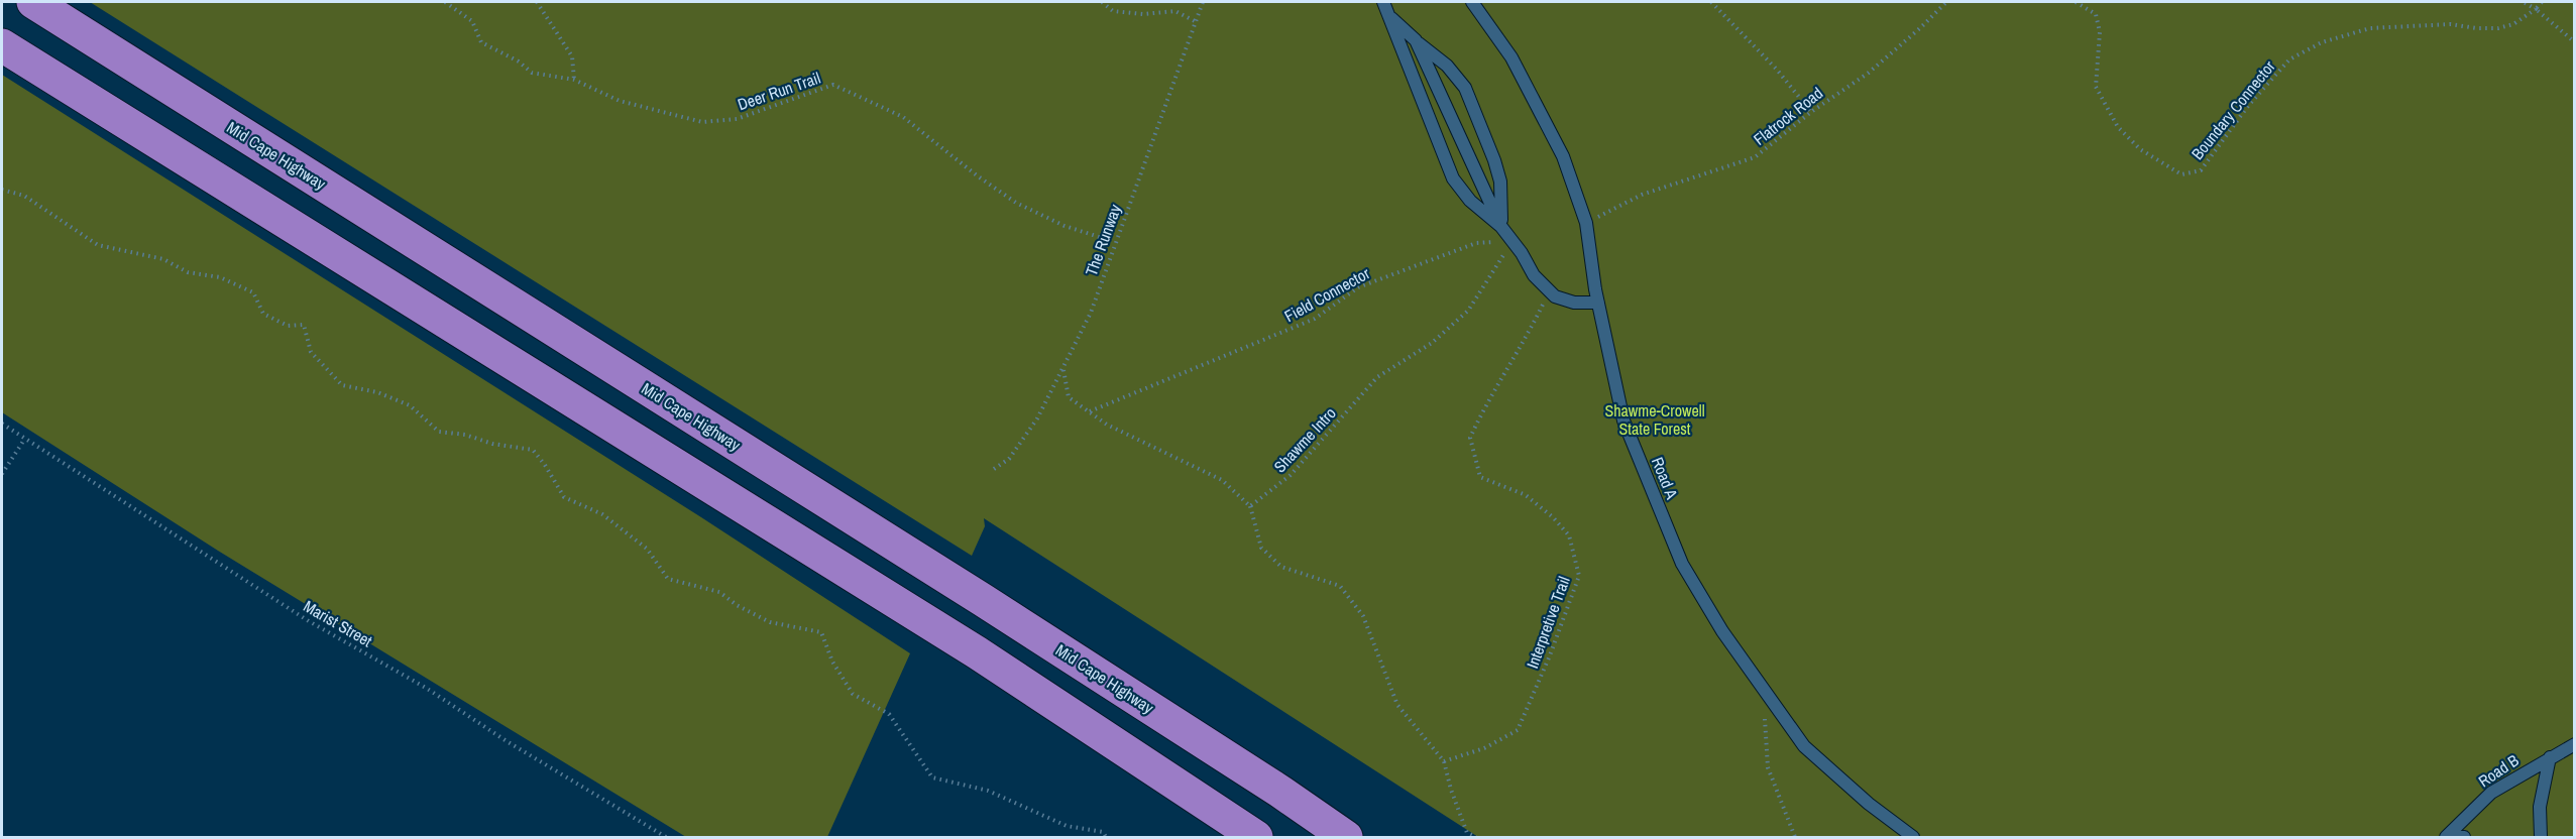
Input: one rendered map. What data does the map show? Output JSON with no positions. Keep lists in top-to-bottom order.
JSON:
{
  "streets": {
    "highway": ["Mid Cape Highway"],
    "lane": ["Road A", "Road B"],
    "path": [
      "Deer Run Trail",
      "Boundary Connector",
      "Flatrock Road",
      "The Runway",
      "Field Connector",
      "Shawme Intro",
      "Interpretive Trail",
      "Marist Street"
    ]
  },
  "crossings": [
    ["Deer Run Trail", "The Runway"],
    ["Flatrock Road", "Road A"],
    ["Field Connector", "Shawme Intro"]
  ],
  "parks": ["Shawme-Crowell State Forest"]
}
